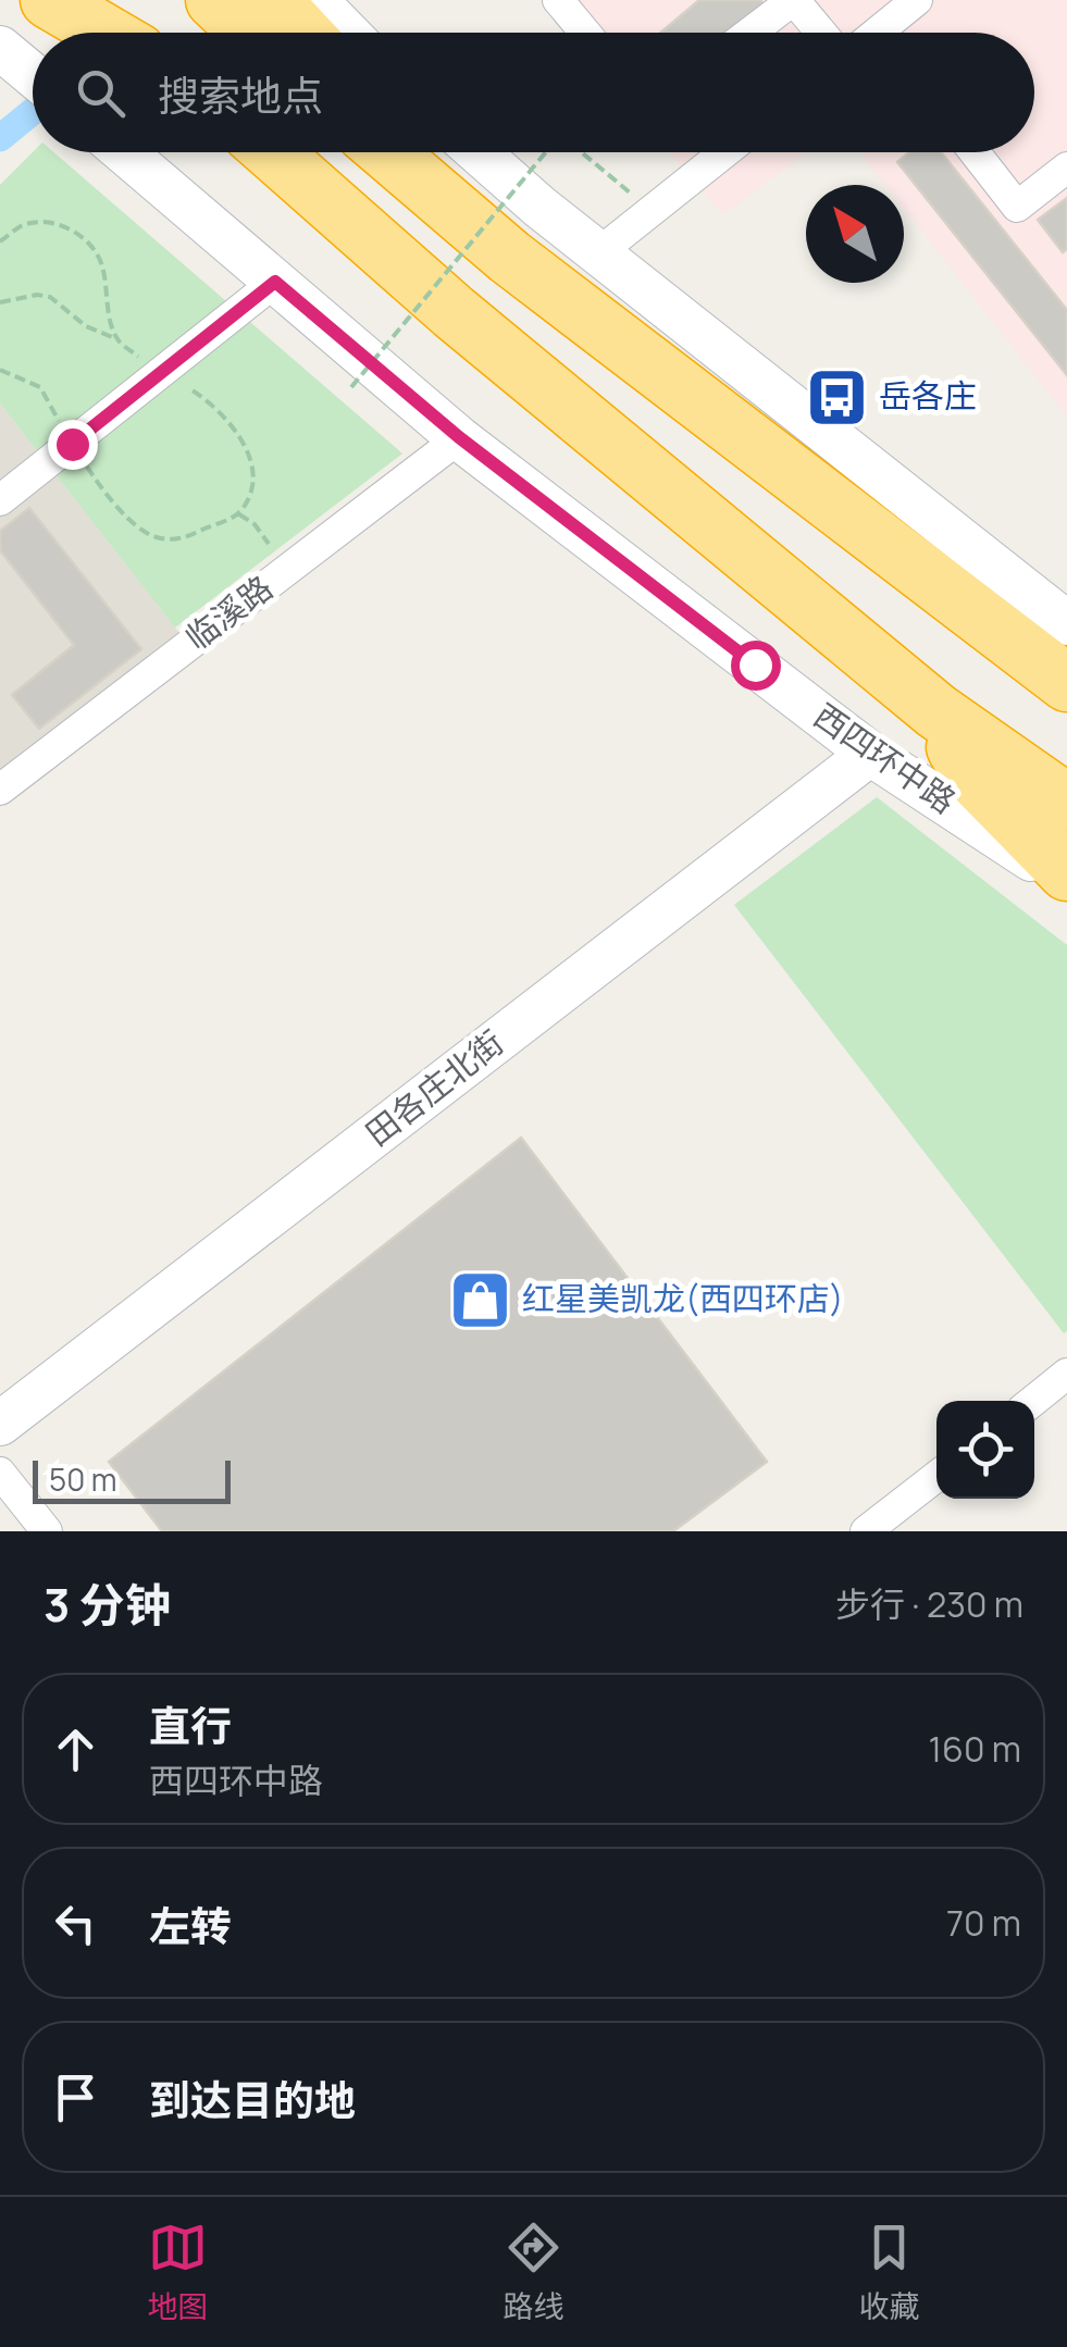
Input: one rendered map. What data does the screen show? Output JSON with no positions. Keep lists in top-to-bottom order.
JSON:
{
  "streets": {
    "street": ["临溪路", "西四环中路", "田各庄北街"]
  },
  "crossings": [
    ["临溪路", "西四环中路"],
    ["西四环中路", "田各庄北街"]
  ],
  "places": {
    "bus stop": ["岳各庄"],
    "shop": ["红星美凯龙(西四环店)"]
  },
  "scale_bar": "50 m",
  "north": "top left",
  "page": {
    "search": "搜索地点",
    "scale": "50 m",
    "heading": ["3 分钟", "步行 · 230 m"],
    "list": [
      ["直行", "西四环中路", "160 m"],
      ["左转", "70 m"],
      "到达目的地"
    ],
    "nav": ["地图", "路线", "收藏"]
  }
}
